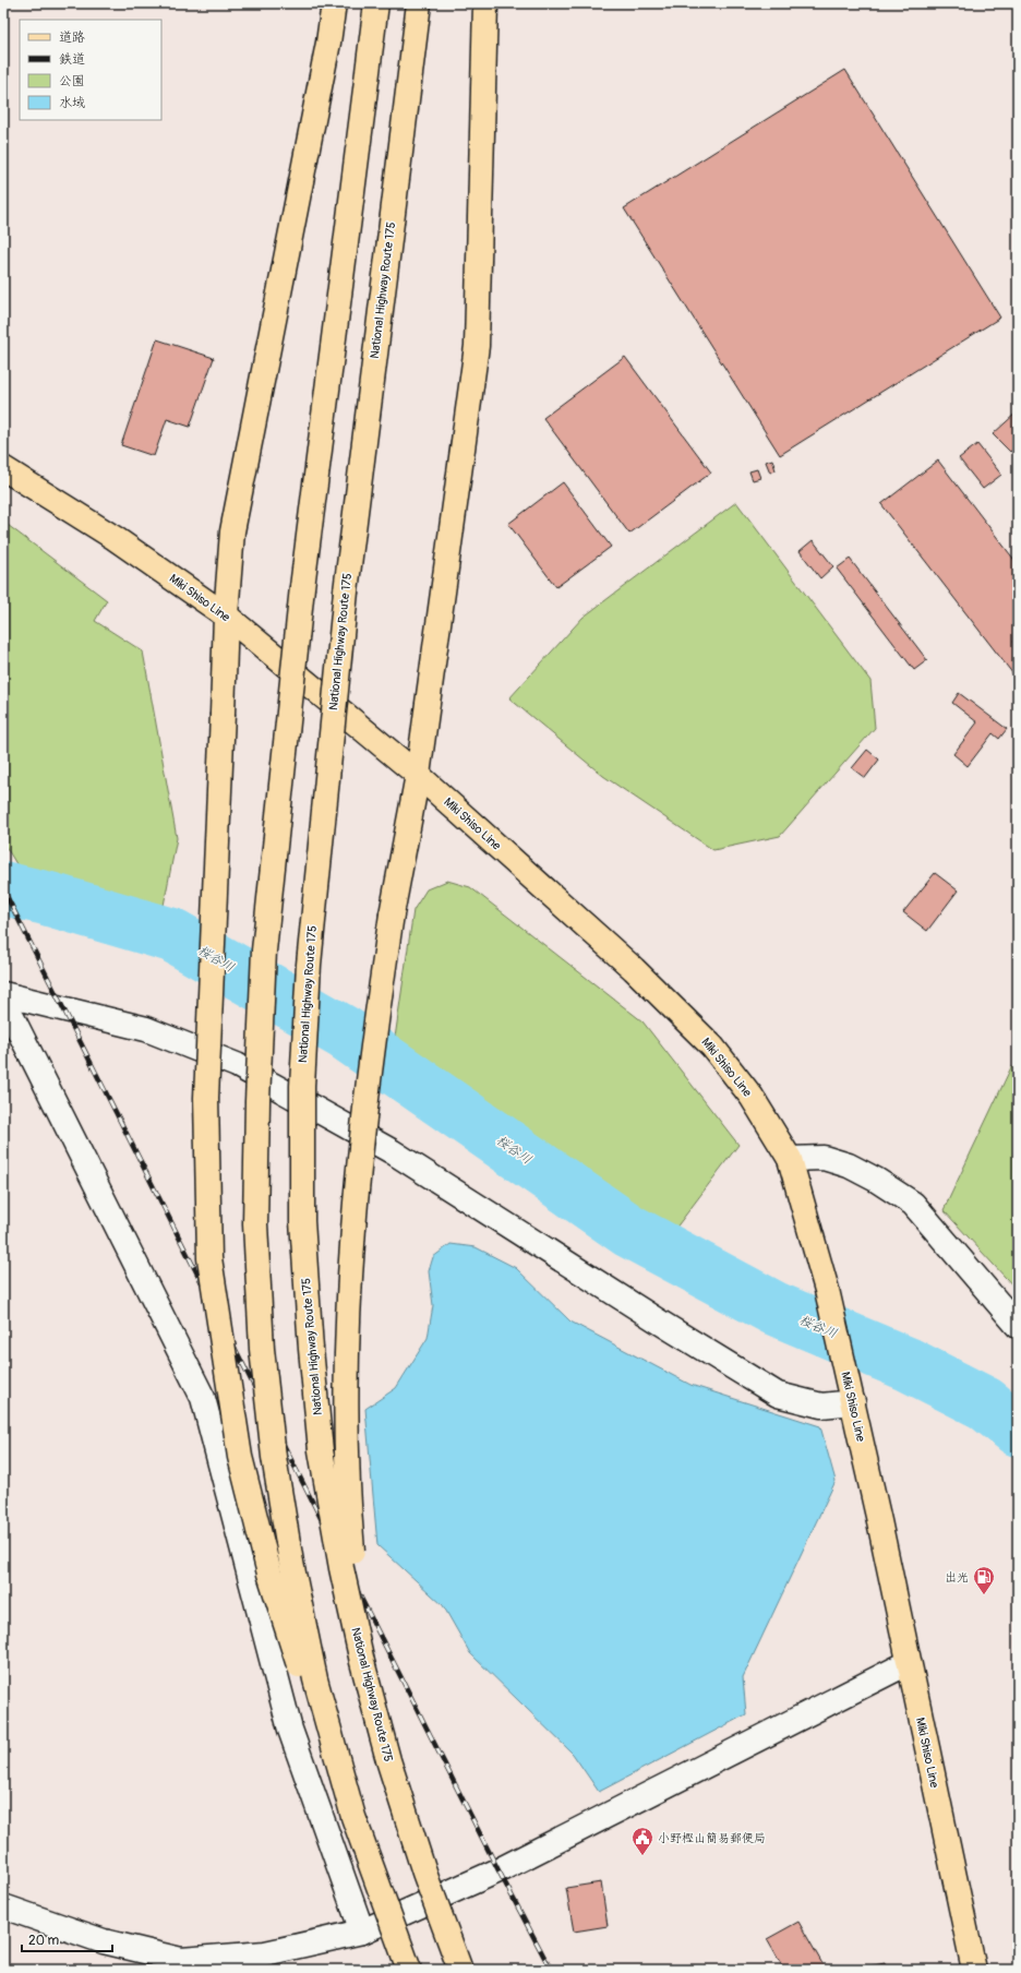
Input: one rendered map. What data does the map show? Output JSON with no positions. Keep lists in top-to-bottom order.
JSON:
{
  "streets": {
    "main road": ["National Highway Route 175", "Miki Shiso Line"]
  },
  "water": ["桜谷川"],
  "places": {
    "fuel station": ["出光"],
    "public building": ["小野樫山簡易郵便局"]
  },
  "legend": [
    "道路",
    "鉄道",
    "公園",
    "水域"
  ],
  "scale_bar": "20 m"
}
